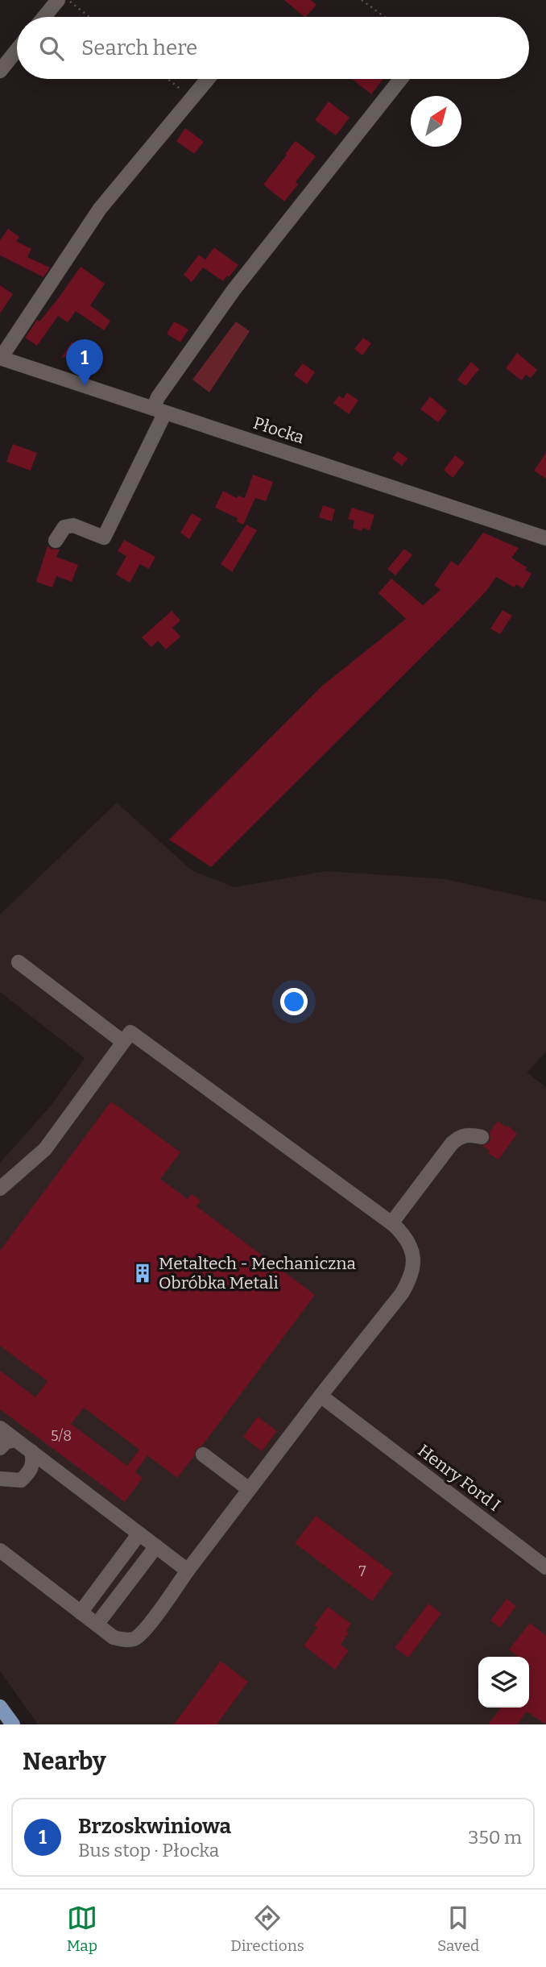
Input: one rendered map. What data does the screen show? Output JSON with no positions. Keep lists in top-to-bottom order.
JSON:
{
  "streets": {
    "street": ["Płocka", "Henry Ford I"]
  },
  "places": {
    "building": ["Metaltech - Mechaniczna Obróbka Metali"]
  },
  "house_numbers": ["5/8", "7"],
  "north": "top right",
  "page": {
    "search": "Search here",
    "pins": "1",
    "heading": "Nearby",
    "list": [
      {
        "mark": "1",
        "name": "Brzoskwiniowa",
        "note": "Bus stop · Płocka",
        "value": "350 m"
      }
    ],
    "nav": ["Map", "Directions", "Saved"]
  }
}
